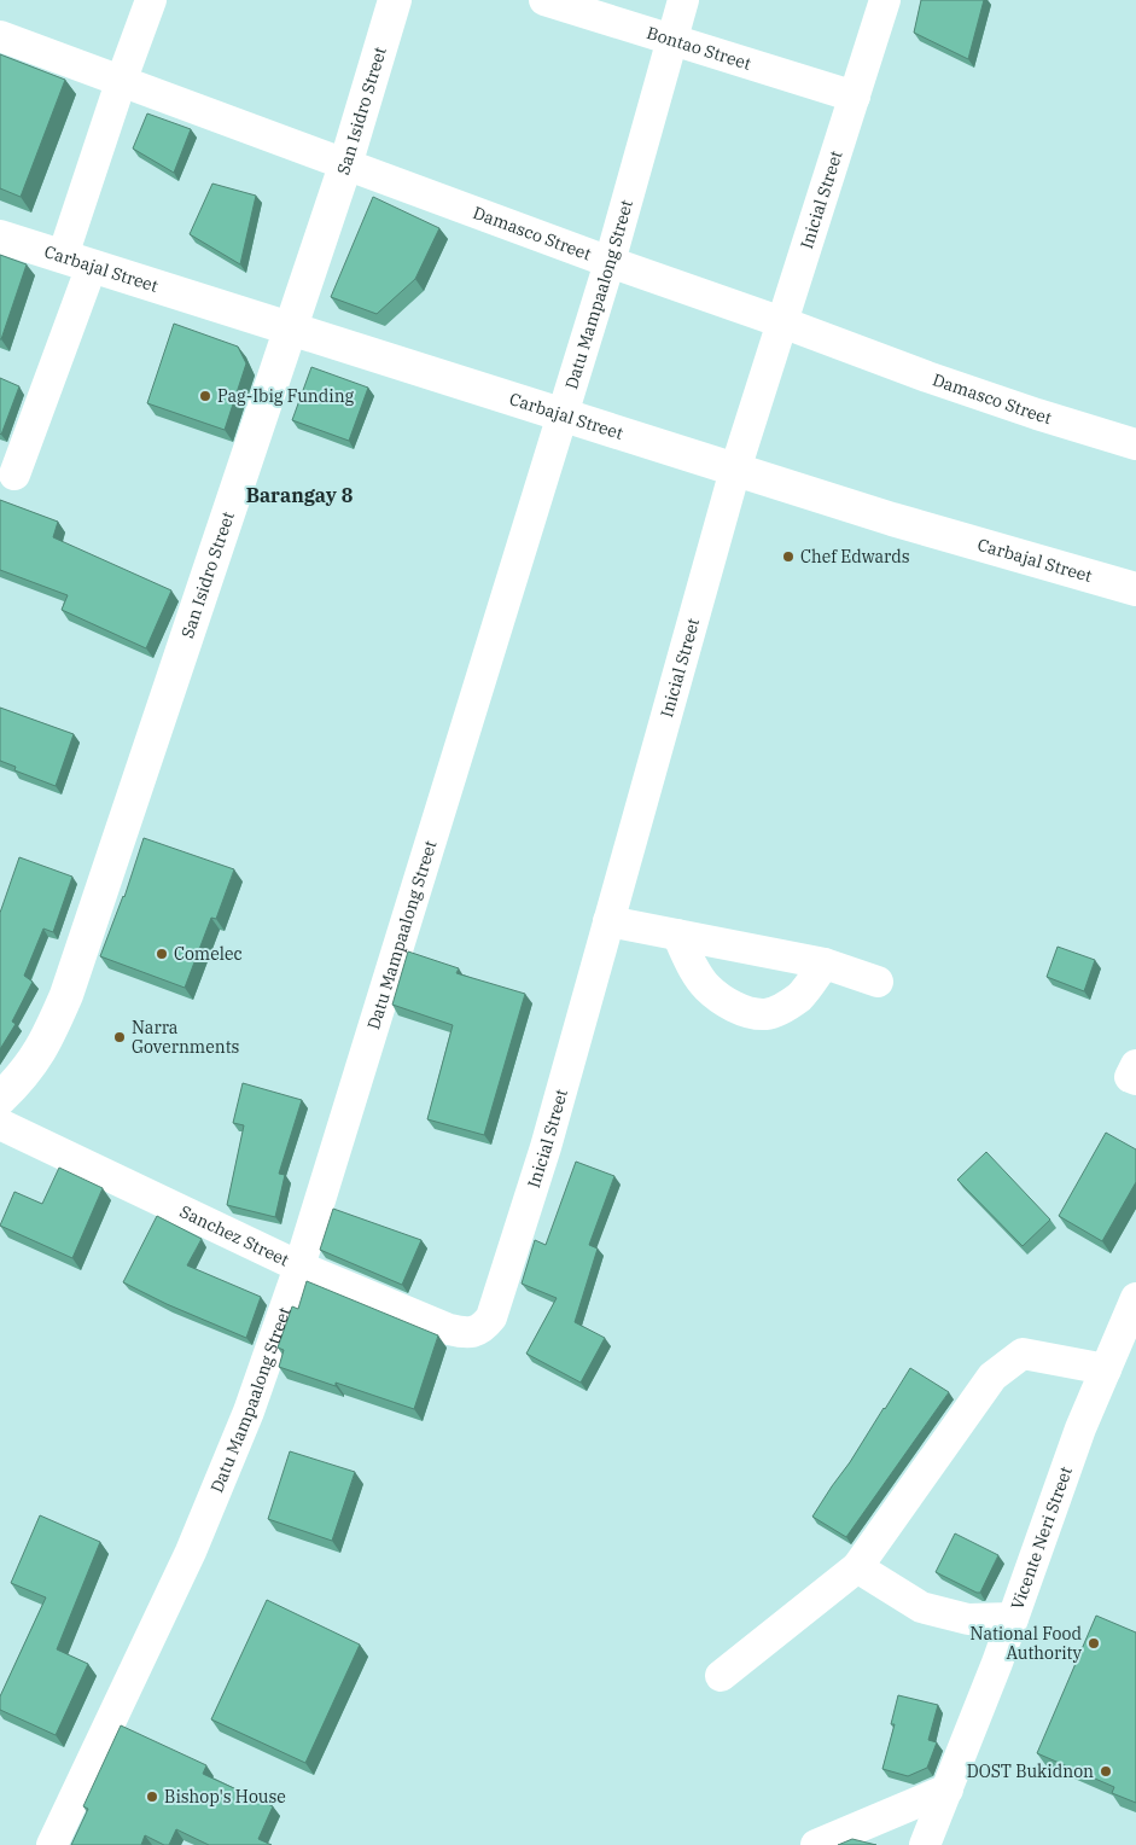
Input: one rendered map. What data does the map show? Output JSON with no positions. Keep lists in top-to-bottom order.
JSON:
{
  "streets": {
    "street": [
      "Bontao Street",
      "San Isidro Street",
      "Inicial Street",
      "Damasco Street",
      "Carbajal Street",
      "Datu Mampaalong Street",
      "Sanchez Street",
      "Vicente Neri Street"
    ]
  },
  "crossings": [
    ["Bontao Street", "Inicial Street"],
    ["Bontao Street", "Datu Mampaalong Street"],
    ["San Isidro Street", "Damasco Street"],
    ["San Isidro Street", "Carbajal Street"],
    ["Inicial Street", "Damasco Street"],
    ["Inicial Street", "Carbajal Street"],
    ["Inicial Street", "Sanchez Street"],
    ["Damasco Street", "Datu Mampaalong Street"],
    ["Carbajal Street", "Datu Mampaalong Street"],
    ["Datu Mampaalong Street", "Sanchez Street"]
  ],
  "districts": ["Barangay 8"],
  "places": [
    "Pag-Ibig Funding",
    "Chef Edwards",
    "Comelec",
    "Narra Governments",
    "National Food Authority",
    "DOST Bukidnon",
    "Bishop's House"
  ]
}
